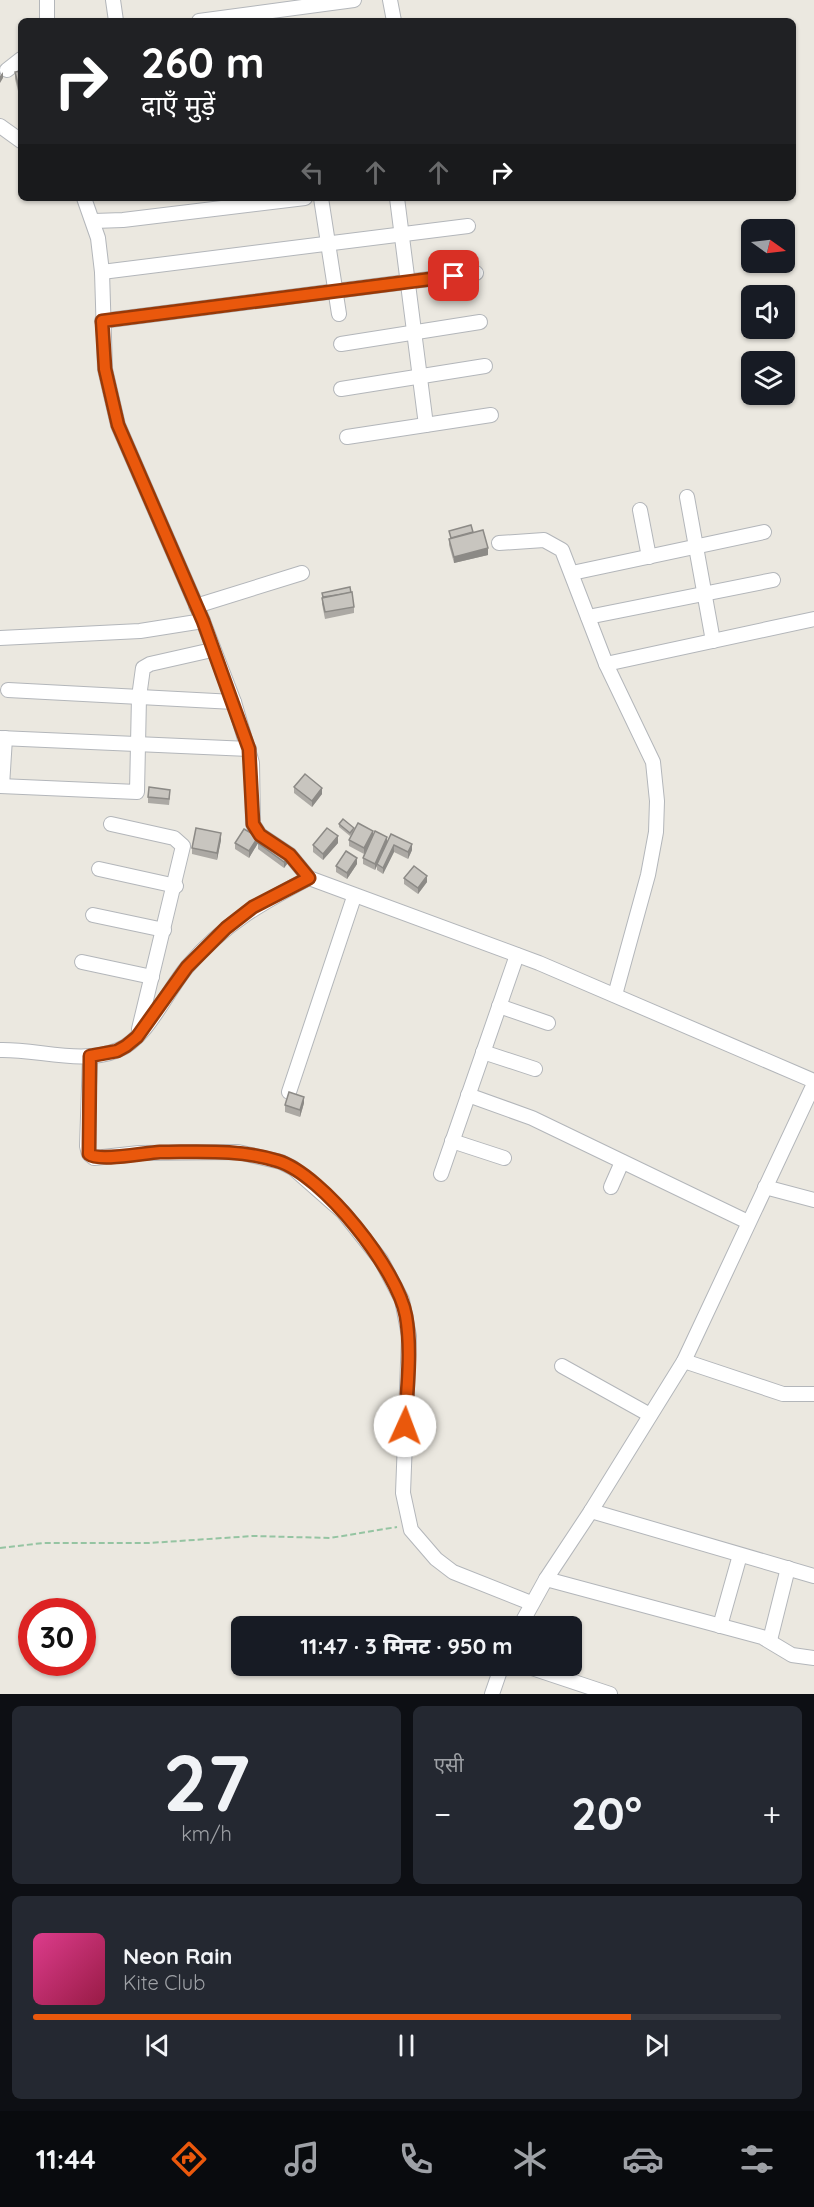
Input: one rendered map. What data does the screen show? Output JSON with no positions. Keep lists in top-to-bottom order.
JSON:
{
  "north": "right",
  "page": {
    "turn": ["260 m", "दाएँ मुड़ें"],
    "limit": "30",
    "trip": "11:47 · 3 मिनट · 950 m",
    "tile": [
      ["27", "km/h"],
      "एसी"
    ],
    "heat": ["−", "20°", "+"],
    "song": ["Neon Rain", "Kite Club"],
    "tabs": "11:44"
  }
}
